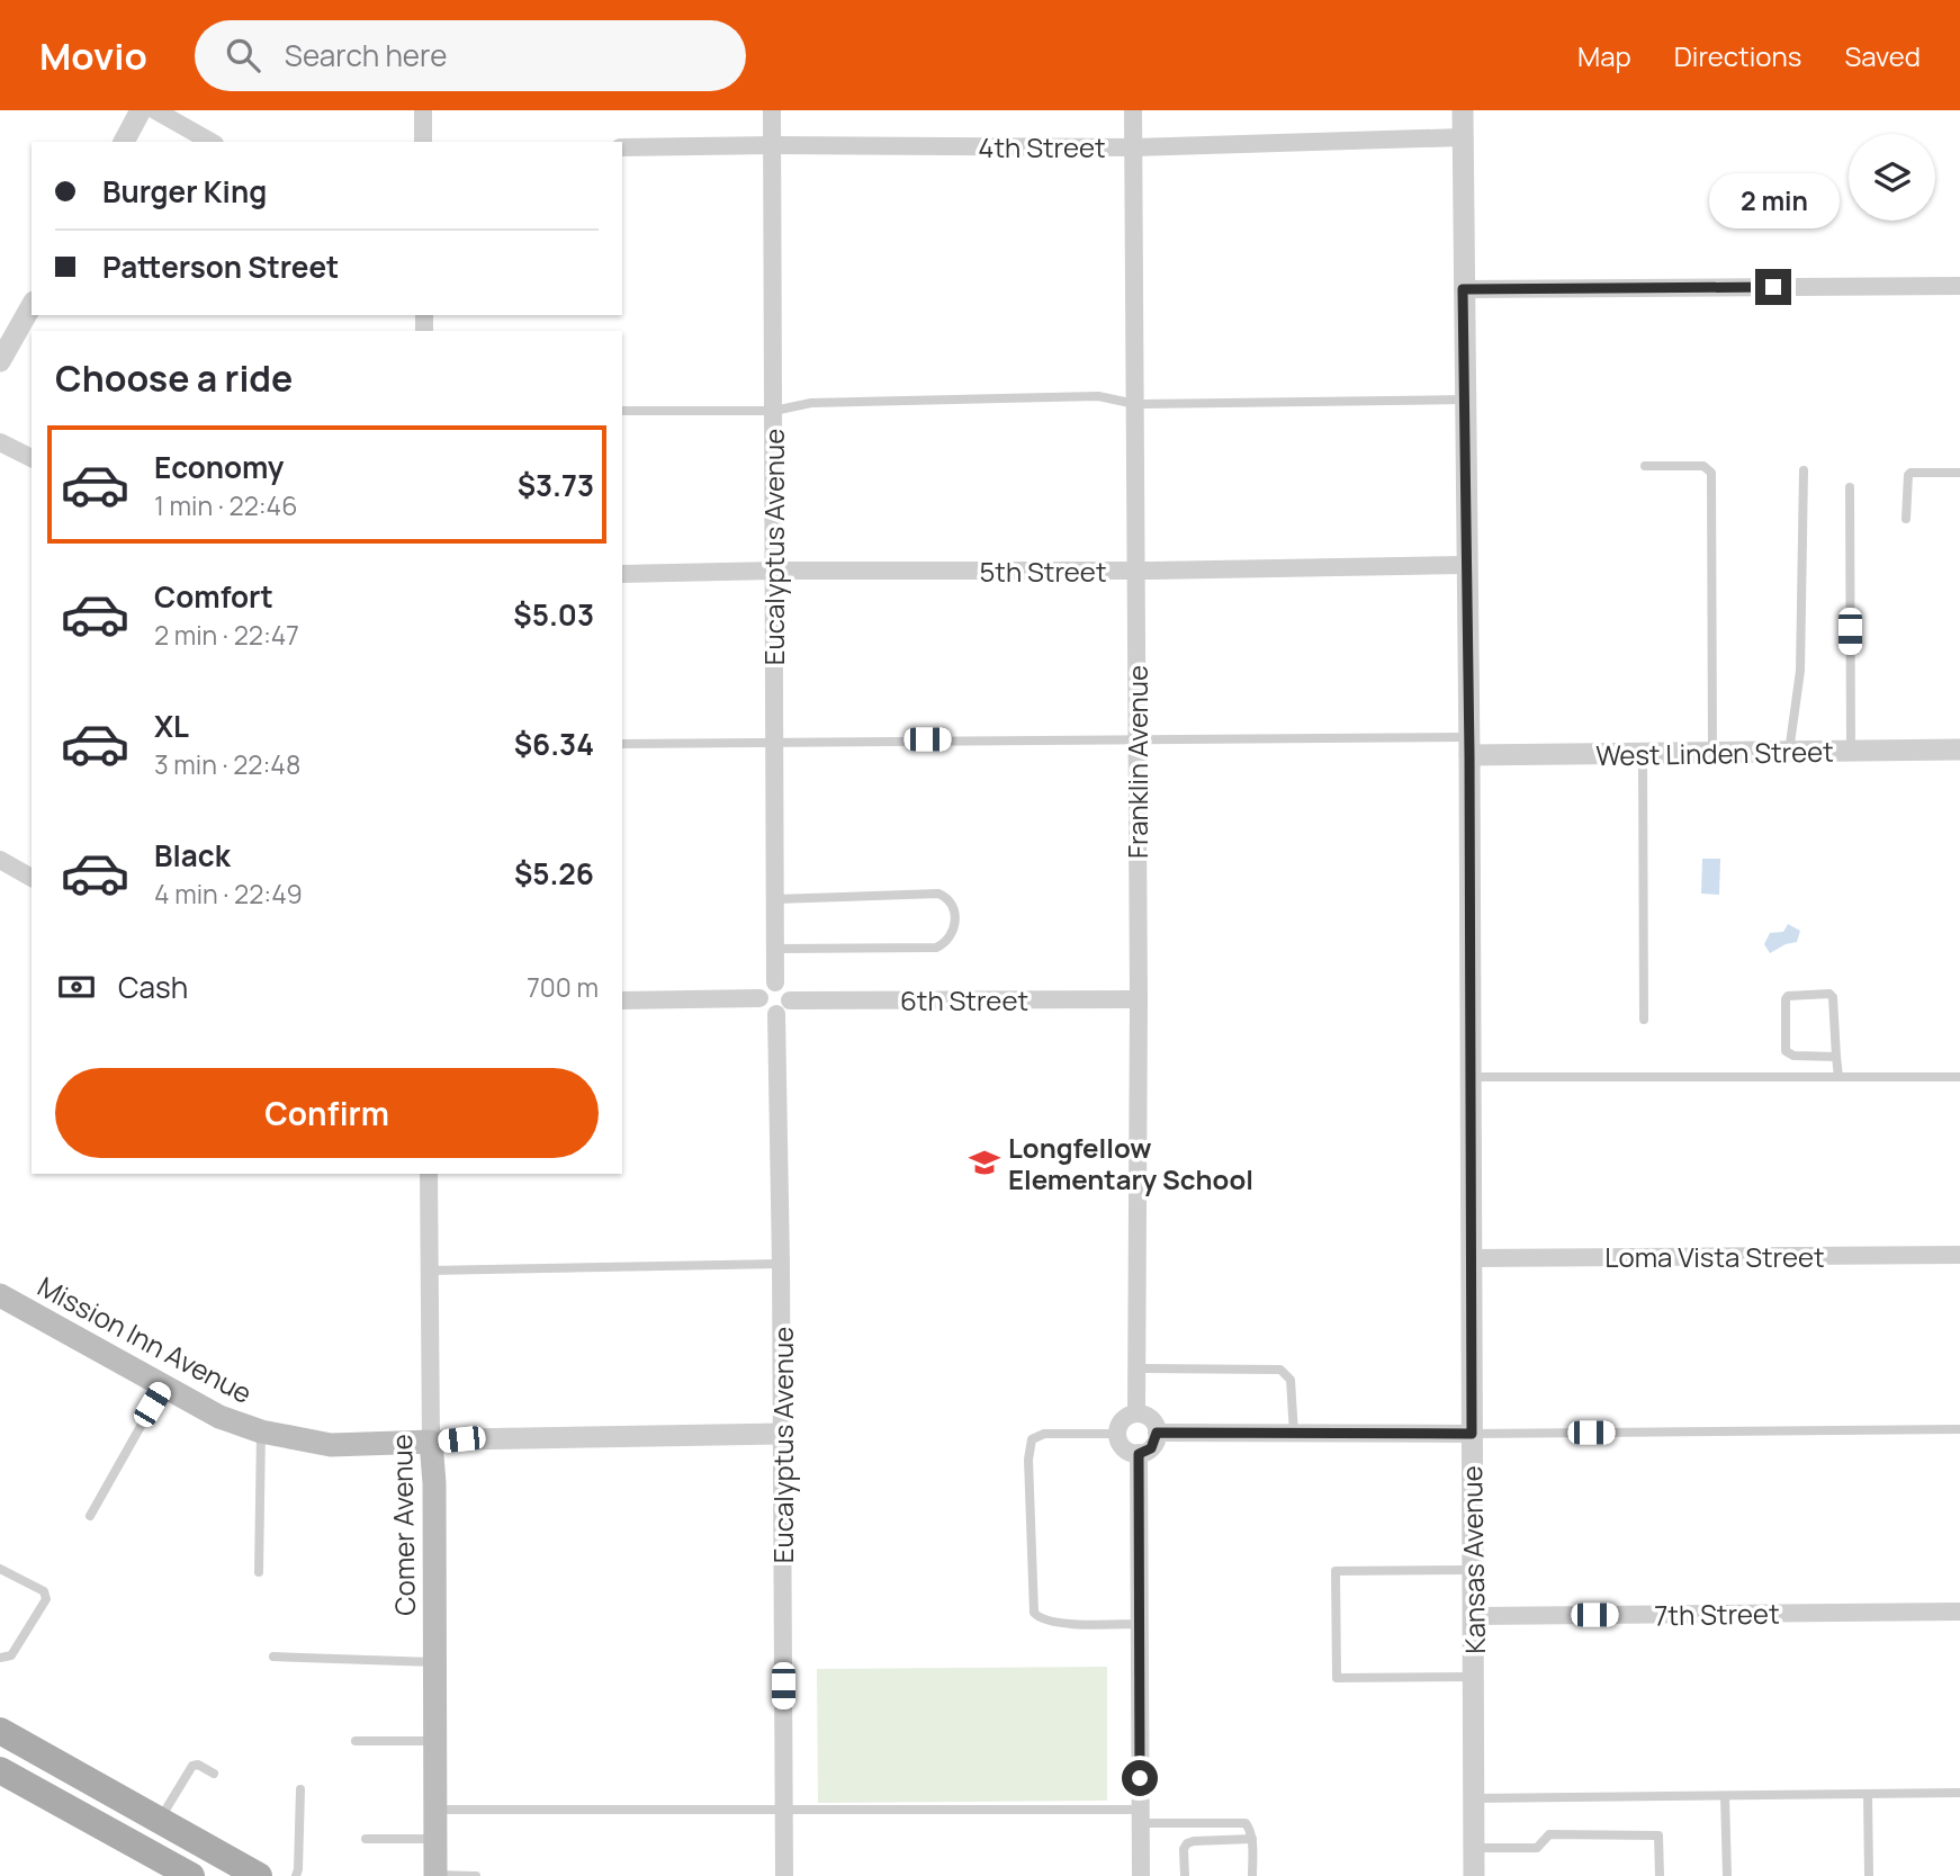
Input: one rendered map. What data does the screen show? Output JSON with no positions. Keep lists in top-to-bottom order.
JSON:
{
  "streets": {
    "main road": ["Mission Inn Avenue", "Comer Avenue"],
    "street": [
      "4th Street",
      "Eucalyptus Avenue",
      "5th Street",
      "West Linden Street",
      "Franklin Avenue",
      "6th Street",
      "Loma Vista Street",
      "Kansas Avenue",
      "7th Street"
    ]
  },
  "crossings": [
    ["4th Street", "Eucalyptus Avenue"],
    ["4th Street", "Franklin Avenue"],
    ["4th Street", "Kansas Avenue"],
    ["Eucalyptus Avenue", "5th Street"],
    ["Eucalyptus Avenue", "6th Street"],
    ["Eucalyptus Avenue", "Mission Inn Avenue"],
    ["5th Street", "Franklin Avenue"],
    ["5th Street", "Kansas Avenue"],
    ["West Linden Street", "Kansas Avenue"],
    ["Franklin Avenue", "6th Street"],
    ["Loma Vista Street", "Kansas Avenue"],
    ["Mission Inn Avenue", "Comer Avenue"],
    ["Kansas Avenue", "7th Street"]
  ],
  "places": {
    "school or university": ["Longfellow Elementary School"]
  },
  "page": {
    "header": "Movio",
    "search": "Search here",
    "nav": ["Map", "Directions", "Saved"],
    "banner": ["Burger King", "Patterson Street"],
    "bubble": "2 min",
    "heading": "Choose a ride",
    "list": [
      {
        "name": "Economy",
        "note": "1 min · 22:46",
        "value": "$3.73"
      },
      {
        "name": "Comfort",
        "note": "2 min · 22:47",
        "value": "$5.03"
      },
      {
        "name": "XL",
        "note": "3 min · 22:48",
        "value": "$6.34"
      },
      {
        "name": "Black",
        "note": "4 min · 22:49",
        "value": "$5.26"
      }
    ],
    "pay": ["Cash", "700 m"],
    "buttons": "Confirm"
  }
}
